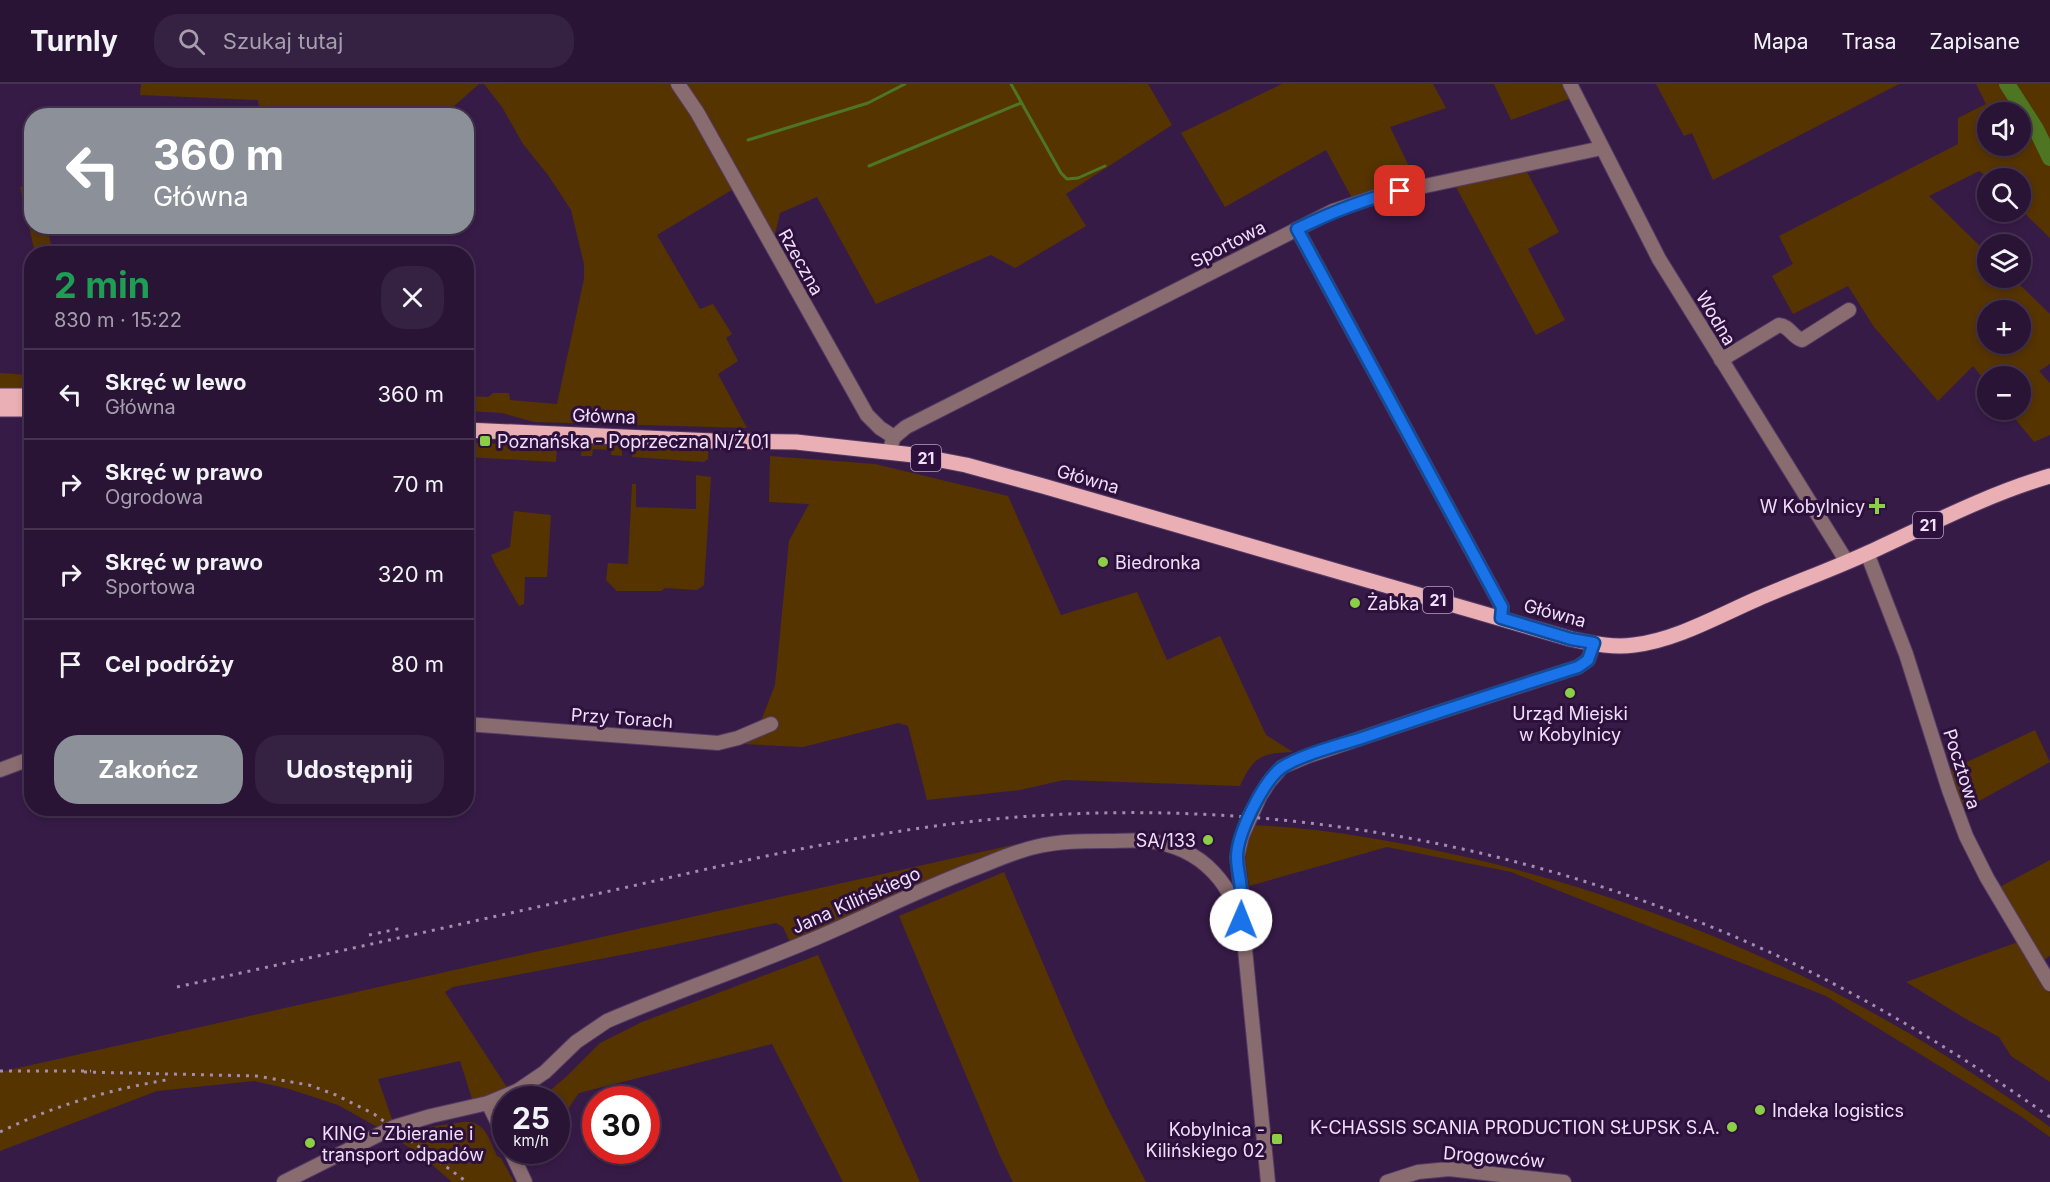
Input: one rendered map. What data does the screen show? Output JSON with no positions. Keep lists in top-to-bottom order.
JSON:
{
  "streets": {
    "main road": ["Główna", "21"],
    "street": [
      "Sportowa",
      "Rzeczna",
      "Wodna",
      "Przy Torach",
      "Pocztowa",
      "Jana Kilińskiego",
      "Drogowców"
    ]
  },
  "crossings": [
    ["Sportowa", "Rzeczna"],
    ["Sportowa", "Wodna"],
    ["Sportowa", "Główna"],
    ["Rzeczna", "Główna"],
    ["Wodna", "21"],
    ["Główna", "21"],
    ["21", "Pocztowa"]
  ],
  "places": {
    "transit": ["Poznańska - Poprzeczna N/Ż 01", "Kobylnica - Kilińskiego 02"],
    "health": ["W Kobylnicy"],
    "other": [
      "Biedronka",
      "Żabka",
      "Urząd Miejski w Kobylnicy",
      "SA/133",
      "Indeka logistics",
      "K-CHASSIS SCANIA PRODUCTION SŁUPSK S.A.",
      "KING - Zbieranie i transport odpadów"
    ]
  },
  "page": {
    "header": "Turnly",
    "search": "Szukaj tutaj",
    "nav": ["Mapa", "Trasa", "Zapisane"],
    "map_buttons": ["+", "−"],
    "turn": ["360 m", "Główna"],
    "heading": ["2 min", "830 m · 15:22"],
    "list": [
      {
        "name": "Skręć w lewo",
        "note": "Główna",
        "value": "360 m"
      },
      {
        "name": "Skręć w prawo",
        "note": "Ogrodowa",
        "value": "70 m"
      },
      {
        "name": "Skręć w prawo",
        "note": "Sportowa",
        "value": "320 m"
      },
      {
        "name": "Cel podróży",
        "value": "80 m"
      }
    ],
    "buttons": ["Zakończ", "Udostępnij"],
    "speed": "25 km/h",
    "limit": "30"
  }
}
